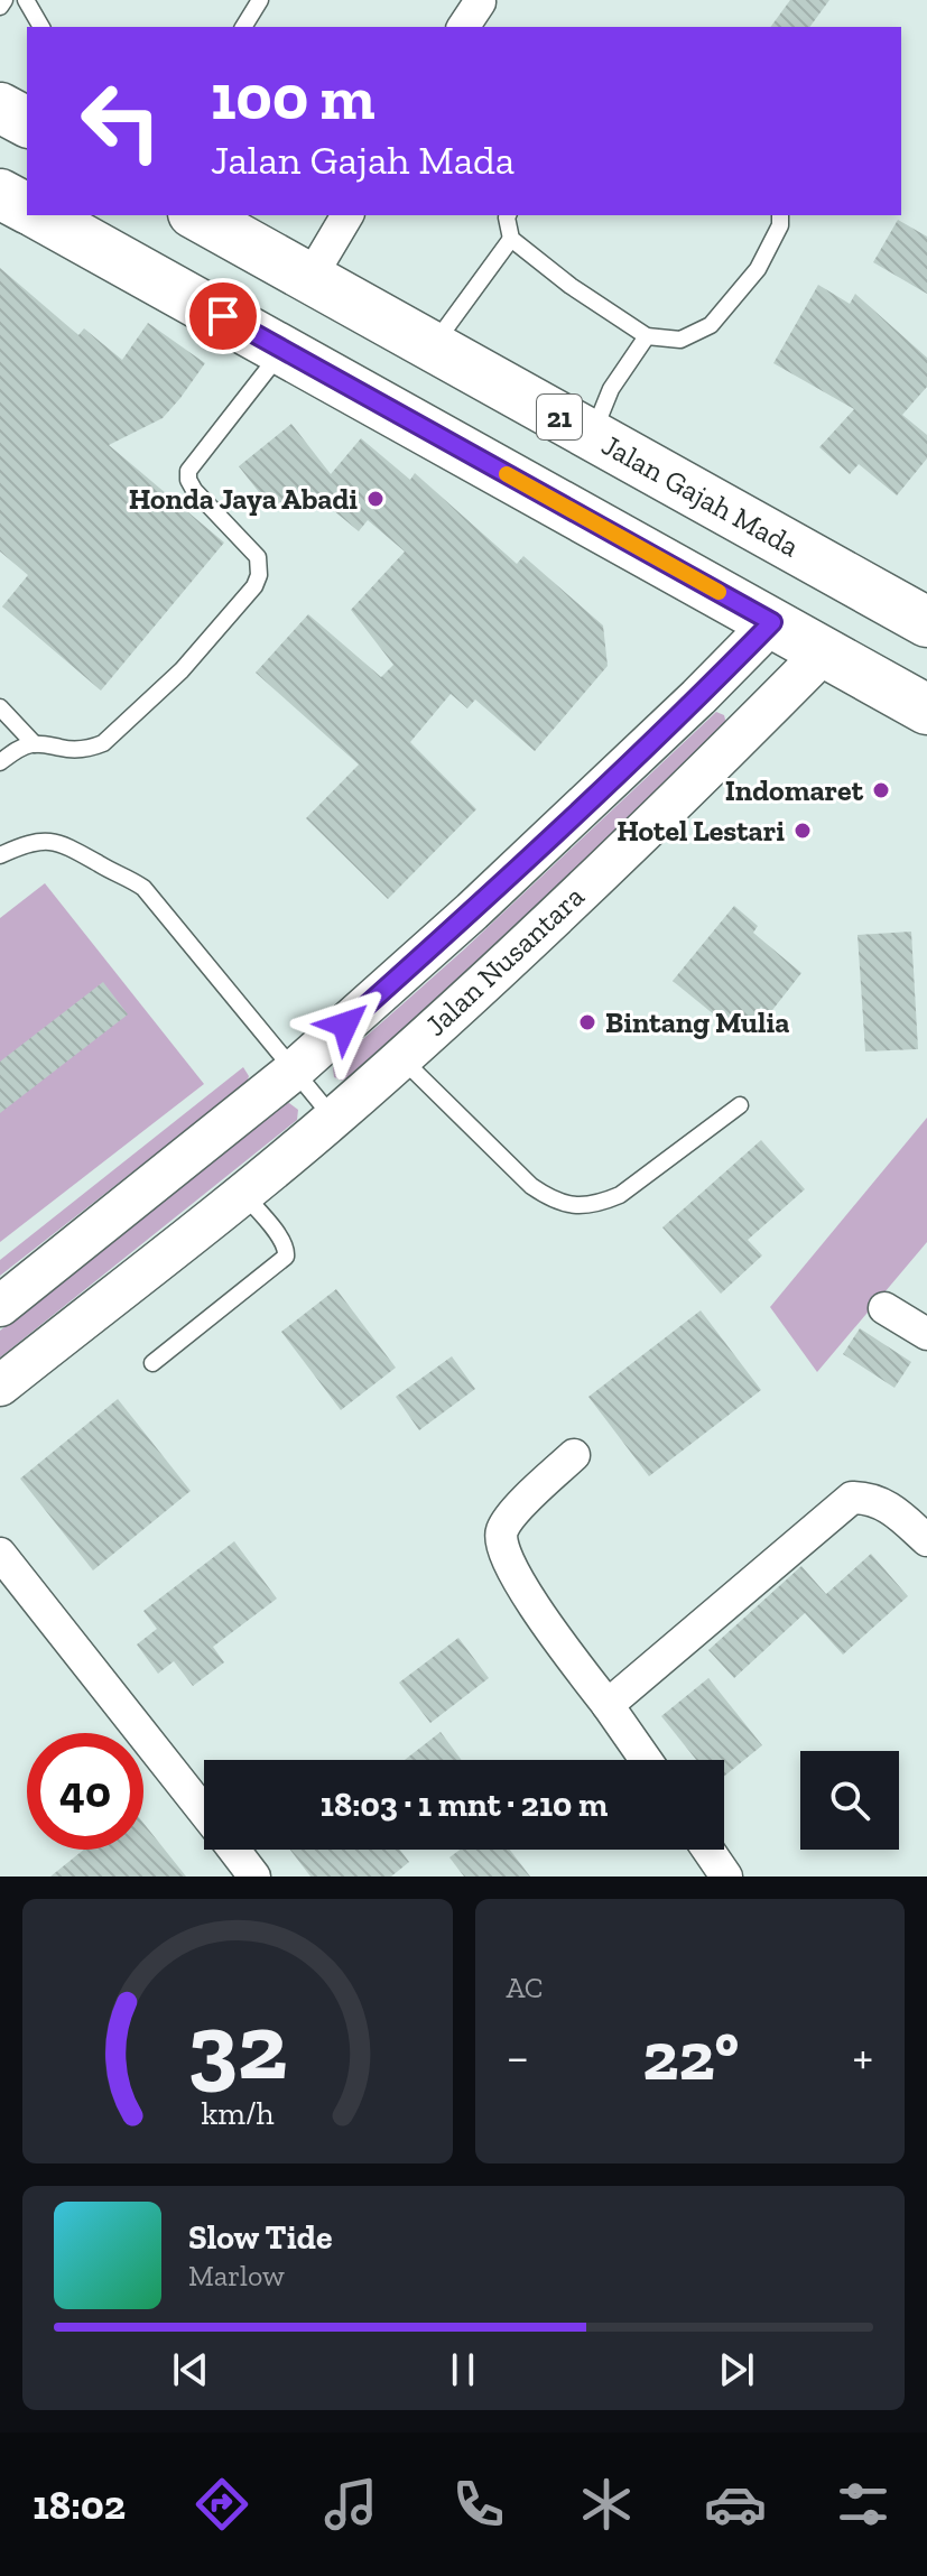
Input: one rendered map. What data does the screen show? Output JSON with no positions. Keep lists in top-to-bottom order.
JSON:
{
  "streets": {
    "highway": ["21", "Jalan Gajah Mada"],
    "street": ["Jalan Nusantara"]
  },
  "places": [
    "Honda Jaya Abadi",
    "Indomaret",
    "Hotel Lestari",
    "Bintang Mulia"
  ],
  "page": {
    "turn": ["100 m", "Jalan Gajah Mada"],
    "limit": "40",
    "trip": "18:03 · 1 mnt · 210 m",
    "tile": "AC",
    "heat": ["−", "22°", "+"],
    "song": ["Slow Tide", "Marlow"],
    "tabs": "18:02",
    "gauge": ["32", "km/h"]
  }
}
